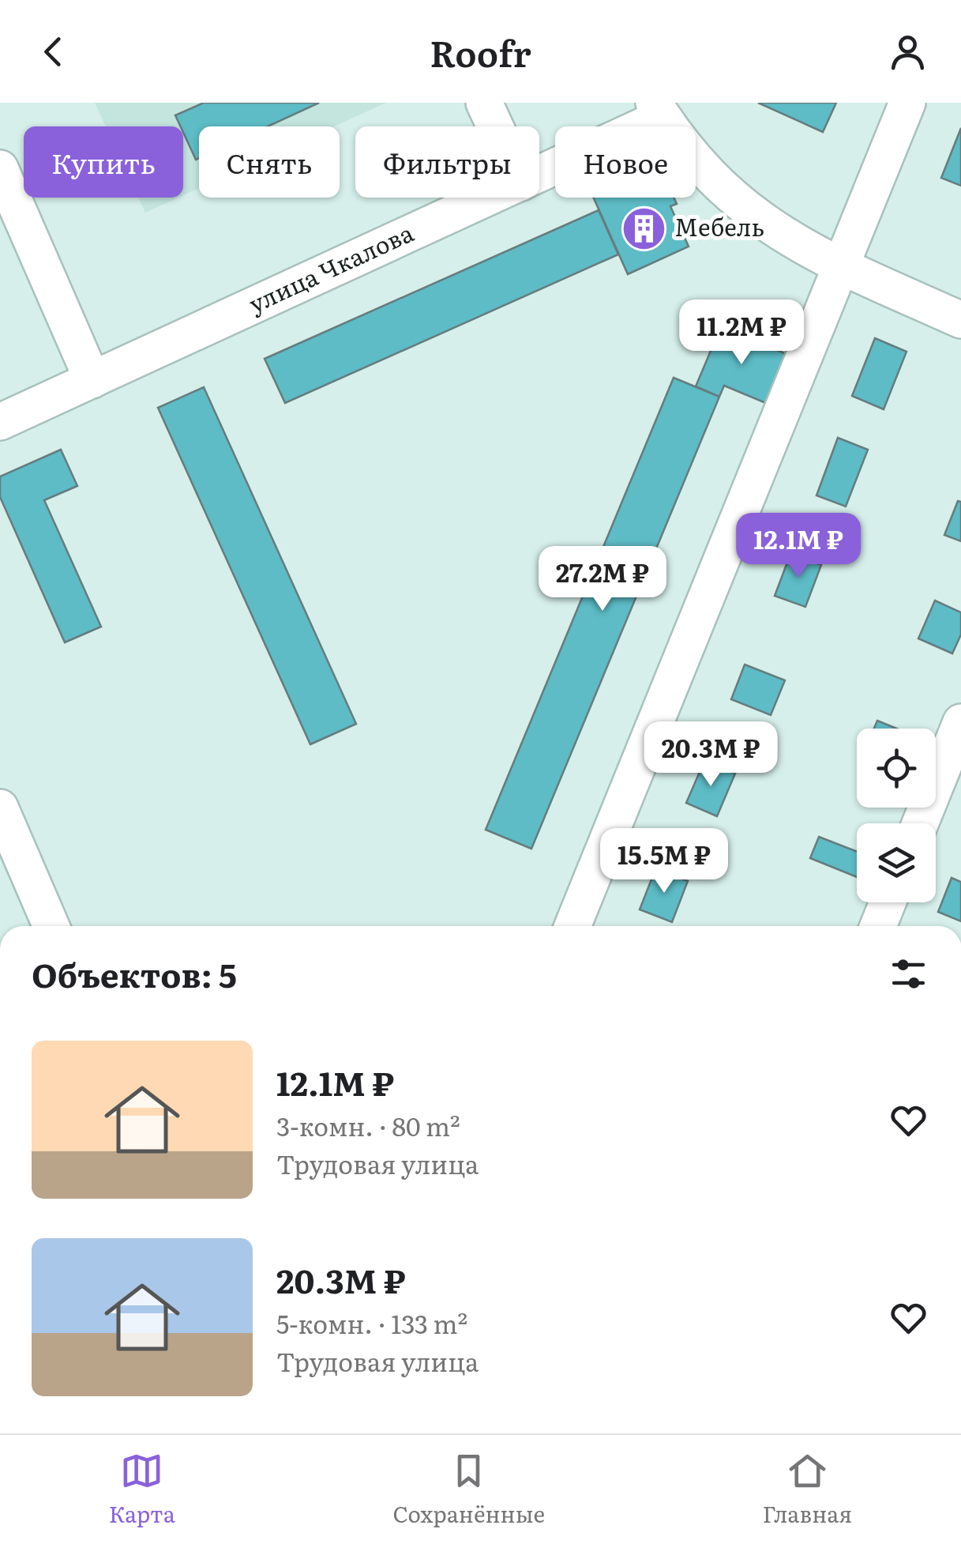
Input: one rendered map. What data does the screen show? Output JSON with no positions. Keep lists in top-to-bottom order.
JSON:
{
  "streets": {
    "street": ["улица Чкалова"]
  },
  "places": {
    "building": ["Мебель"]
  },
  "page": {
    "header": "Roofr",
    "chip": [
      "Купить",
      "Снять",
      "Фильтры",
      "Новое"
    ],
    "price": [
      "11.2M ₽",
      "12.1M ₽",
      "27.2M ₽",
      "20.3M ₽",
      "15.5M ₽"
    ],
    "heading": "Объектов: 5",
    "list": [
      {
        "name": "12.1M ₽",
        "note": "3-комн. · 80 m² · Трудовая улица"
      },
      {
        "name": "20.3M ₽",
        "note": "5-комн. · 133 m² · Трудовая улица"
      }
    ],
    "tabs": ["Карта", "Сохранённые", "Главная"]
  }
}
